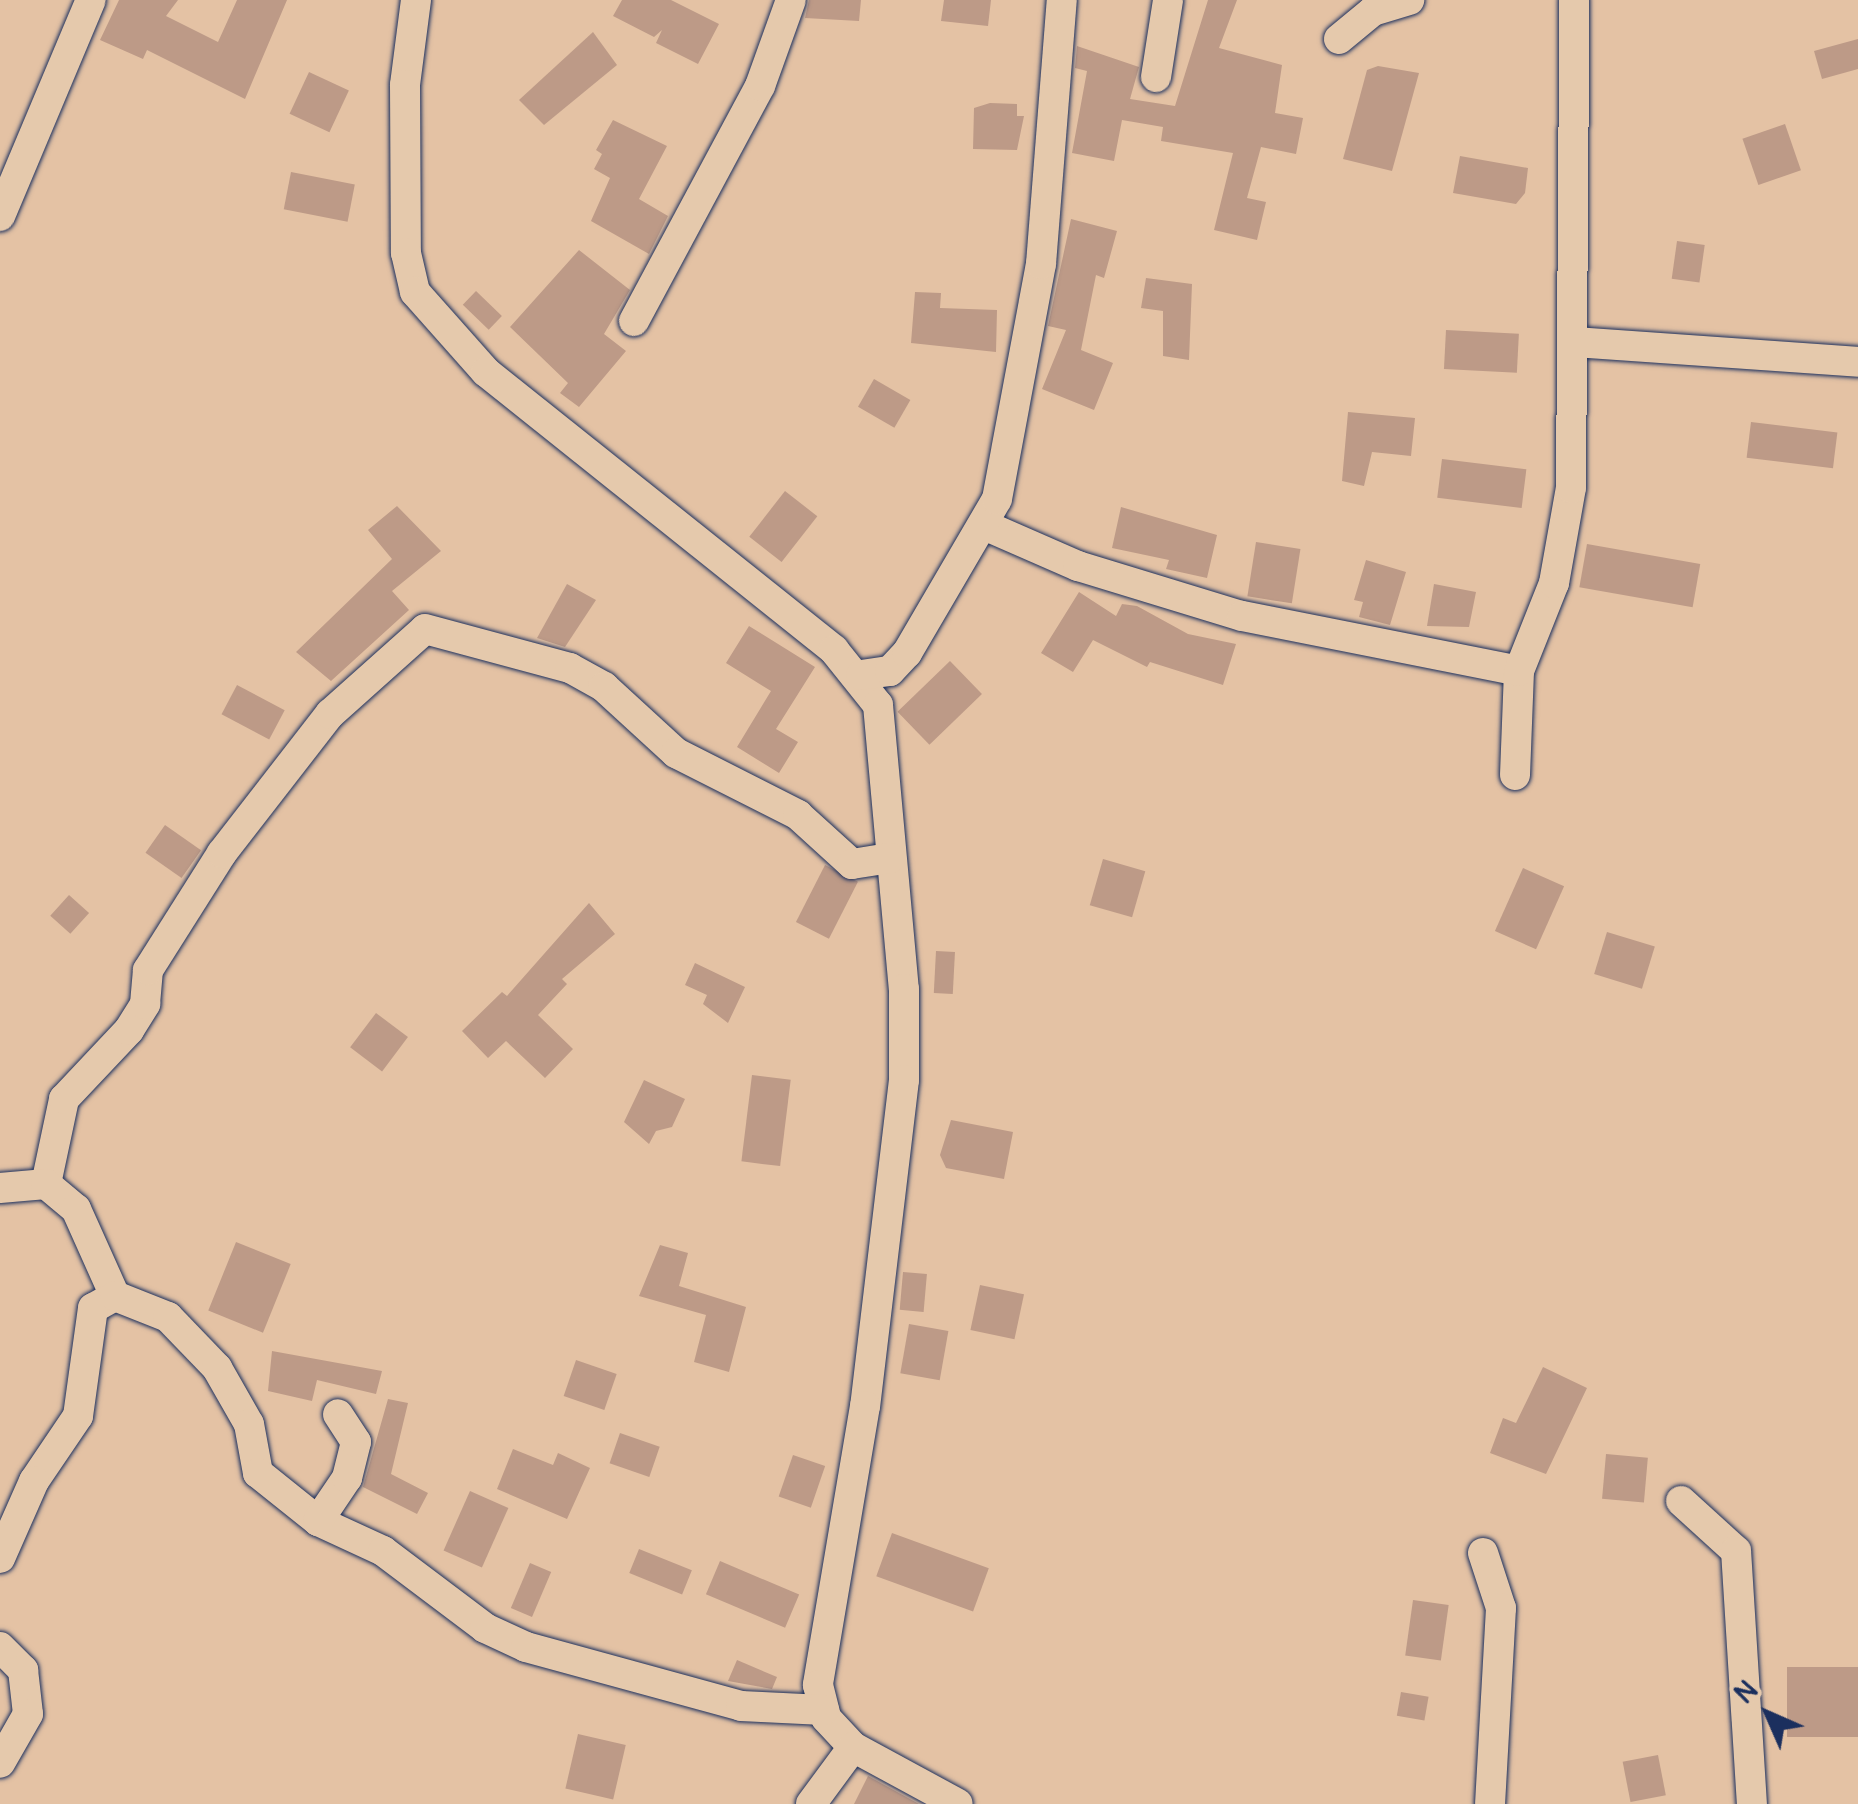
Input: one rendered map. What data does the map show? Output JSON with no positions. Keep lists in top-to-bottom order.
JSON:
{
  "north": "top left"
}
